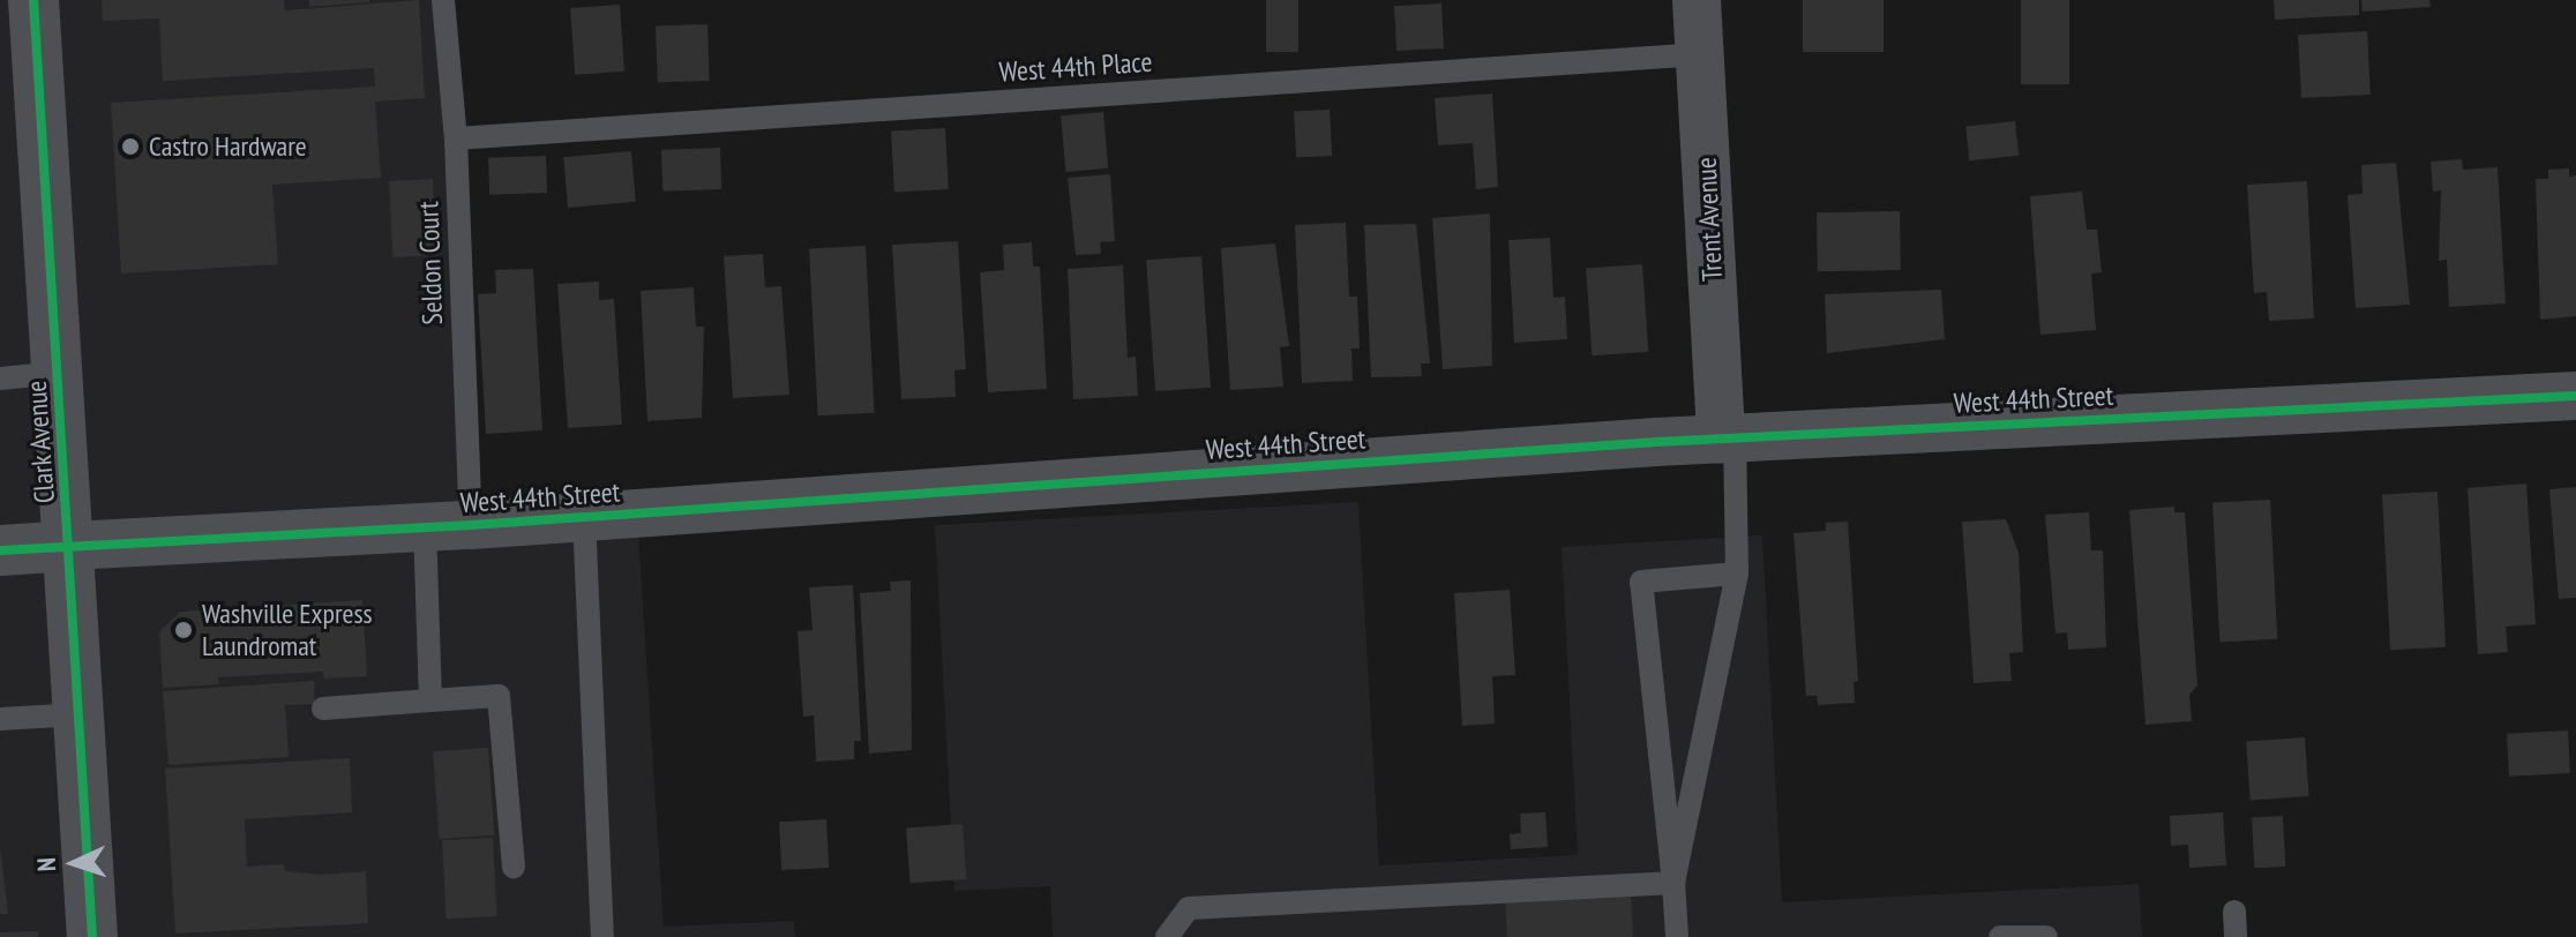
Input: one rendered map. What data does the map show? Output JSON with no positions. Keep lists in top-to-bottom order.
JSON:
{
  "streets": {
    "street": ["Trent Avenue", "West 44th Street", "Clark Avenue"],
    "lane": ["West 44th Place", "Seldon Court"]
  },
  "crossings": [
    ["West 44th Place", "Trent Avenue"],
    ["West 44th Place", "Seldon Court"],
    ["Trent Avenue", "West 44th Street"],
    ["Seldon Court", "West 44th Street"],
    ["West 44th Street", "Clark Avenue"]
  ],
  "places": ["Castro Hardware", "Washville Express Laundromat"],
  "north": "left"
}
